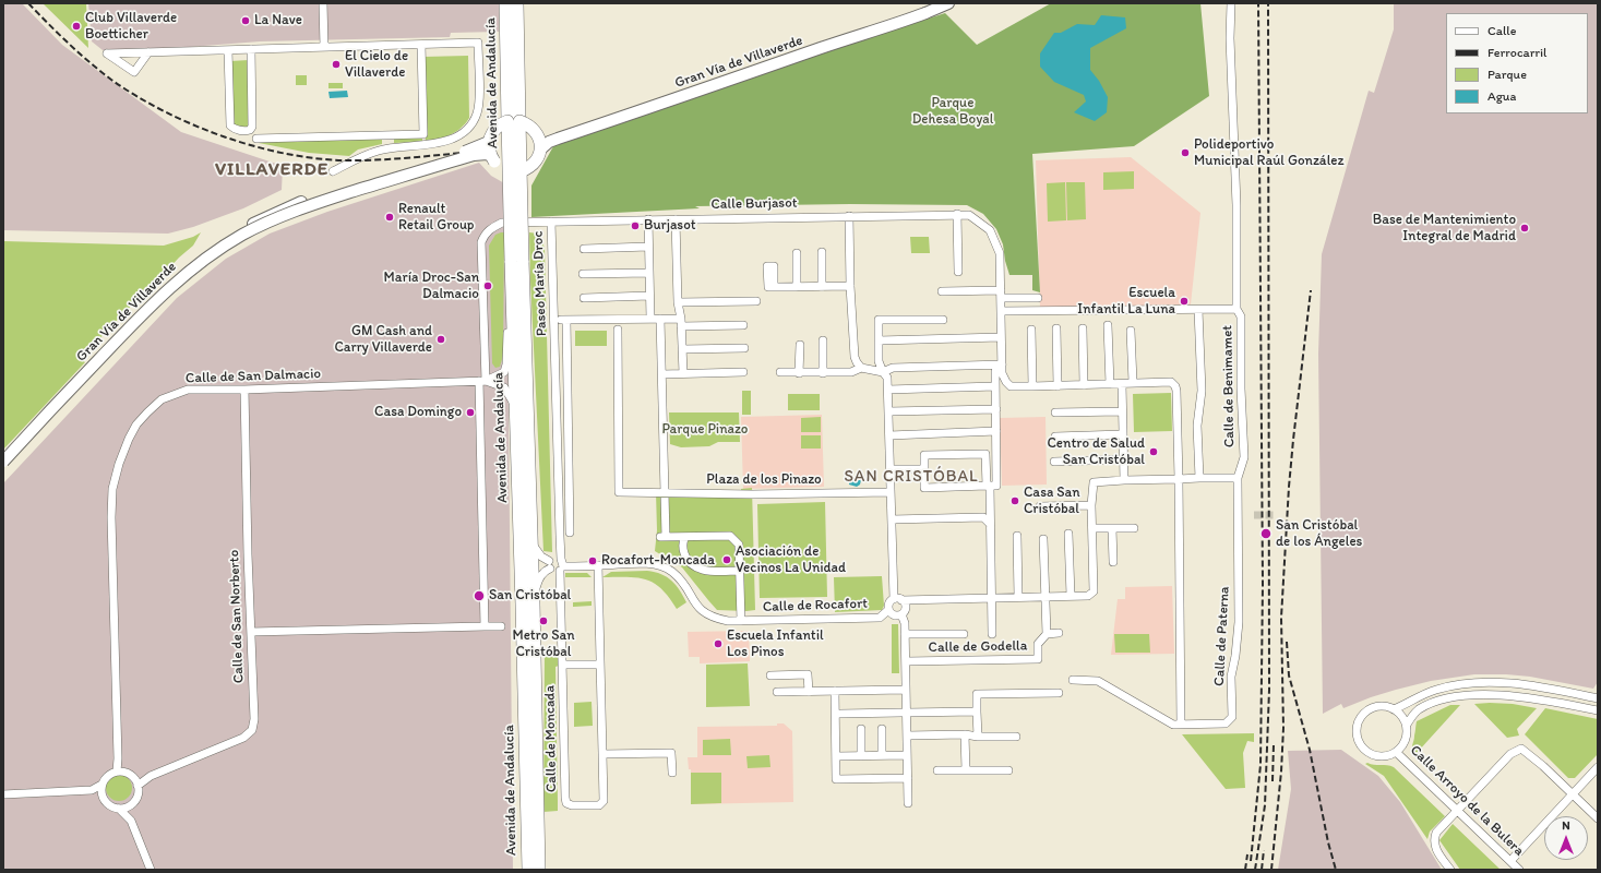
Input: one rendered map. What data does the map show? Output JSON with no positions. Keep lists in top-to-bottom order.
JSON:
{
  "streets": {
    "main road": ["Avenida de Andalucía"],
    "street": [
      "Gran Vía de Villaverde",
      "Calle Burjasot",
      "Paseo María Droc",
      "Calle de San Dalmacio",
      "Calle de Benimamet",
      "Plaza de los Pinazo",
      "Calle de Rocafort",
      "Calle de San Norberto",
      "Calle de Paterna",
      "Calle de Godella",
      "Calle de Moncada",
      "Calle Arroyo de la Bulera"
    ]
  },
  "crossings": [
    ["Avenida de Andalucía", "Calle de San Dalmacio"],
    ["Calle Burjasot", "Paseo María Droc"],
    ["Calle Burjasot", "Calle de Benimamet"],
    ["Paseo María Droc", "Calle de San Dalmacio"],
    ["Paseo María Droc", "Calle de Rocafort"],
    ["Paseo María Droc", "Calle de Moncada"],
    ["Calle de San Dalmacio", "Calle de San Norberto"],
    ["Calle de Benimamet", "Calle de Paterna"],
    ["Calle de Rocafort", "Calle de Moncada"]
  ],
  "districts": ["VILLAVERDE", "SAN CRISTÓBAL"],
  "parks": ["Parque Dehesa Boyal", "Parque Pinazo"],
  "places": [
    "La Nave",
    "Club Villaverde Boetticher",
    "El Cielo de Villaverde",
    "Polideportivo Municipal Raúl González",
    "Renault Retail Group",
    "Burjasot",
    "Base de Mantenimiento Integral de Madrid",
    "María Droc-San Dalmacio",
    "Escuela Infantil La Luna",
    "GM Cash and Carry Villaverde",
    "Casa Domingo",
    "Centro de Salud San Cristóbal",
    "Casa San Cristóbal",
    "San Cristóbal de los Ángeles",
    "Asociación de Vecinos La Unidad",
    "Rocafort-Moncada",
    "San Cristóbal",
    "Metro San Cristóbal",
    "Escuela Infantil Los Pinos"
  ],
  "legend": [
    "Calle",
    "Ferrocarril",
    "Parque",
    "Agua"
  ],
  "north": "top"
}
